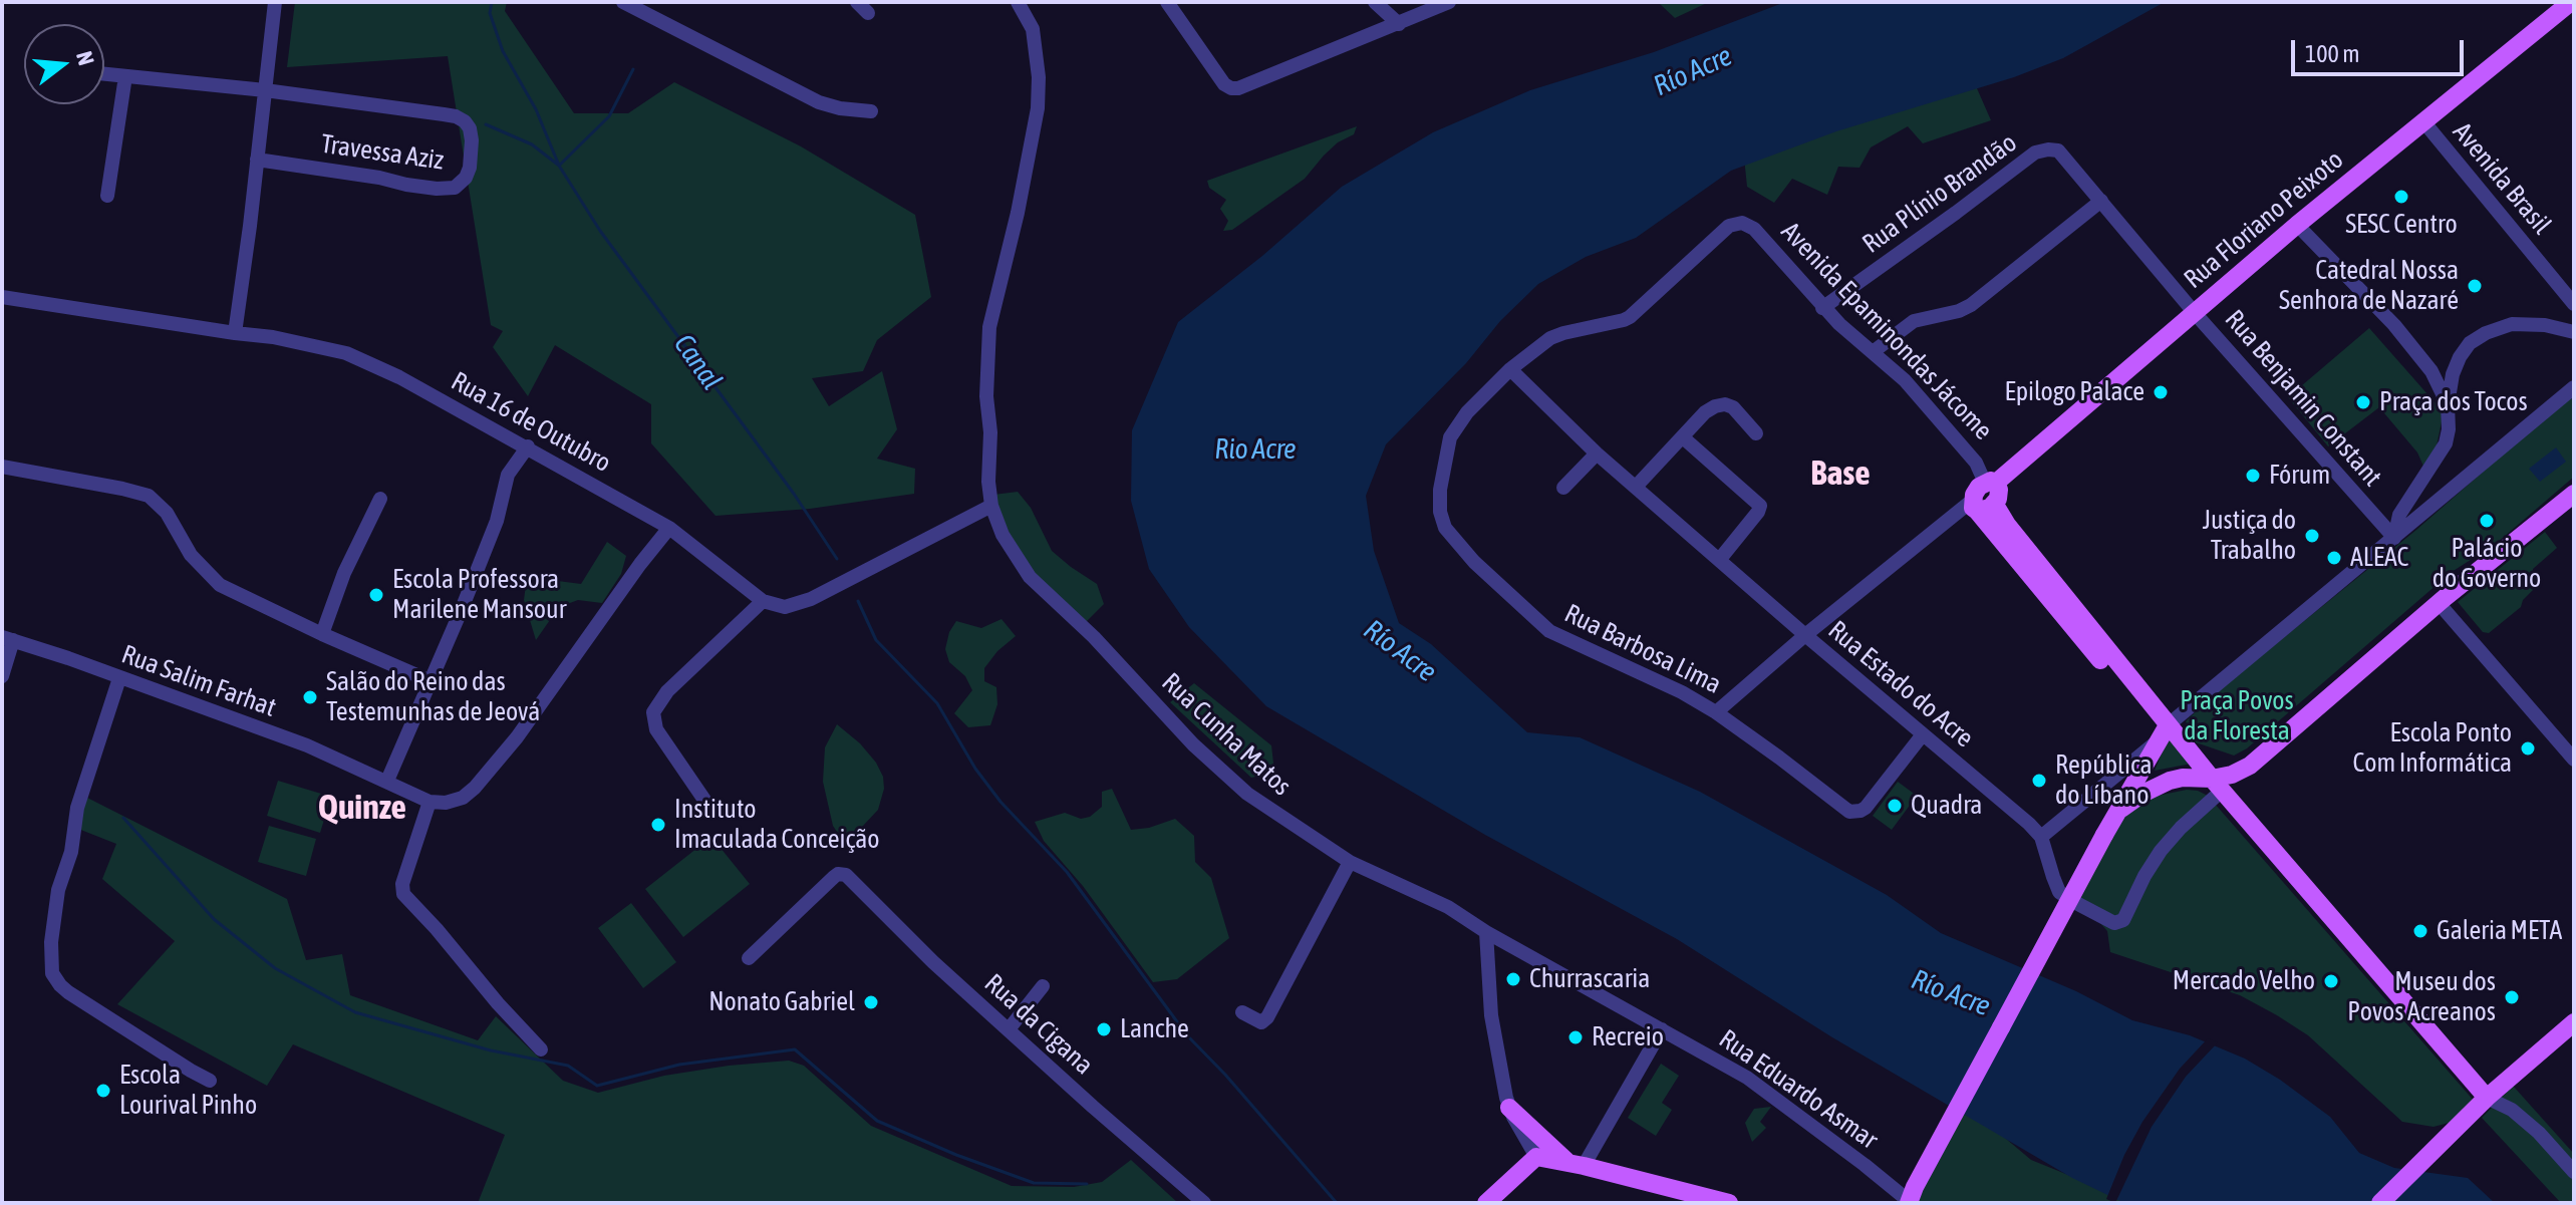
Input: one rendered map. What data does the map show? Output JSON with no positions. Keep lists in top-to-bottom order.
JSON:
{
  "streets": {
    "main road": ["Rua Floriano Peixoto"],
    "street": [
      "Travessa Aziz",
      "Avenida Brasil",
      "Rua Plínio Brandão",
      "Avenida Epaminondas Jácome",
      "Rua Benjamin Constant",
      "Rua 16 de Outubro",
      "Rua Barbosa Lima",
      "Rua Salim Farhat",
      "Rua Estado do Acre",
      "Rua Cunha Matos",
      "Rua da Cigana",
      "Rua Eduardo Asmar"
    ]
  },
  "crossings": [
    ["Avenida Brasil", "Rua Floriano Peixoto"],
    ["Rua Plínio Brandão", "Avenida Epaminondas Jácome"],
    ["Rua Plínio Brandão", "Rua Benjamin Constant"],
    ["Rua Floriano Peixoto", "Avenida Epaminondas Jácome"],
    ["Rua Floriano Peixoto", "Rua Benjamin Constant"],
    ["Avenida Epaminondas Jácome", "Rua Barbosa Lima"],
    ["Rua Barbosa Lima", "Rua Estado do Acre"],
    ["Rua Cunha Matos", "Rua Eduardo Asmar"]
  ],
  "districts": ["Base", "Quinze"],
  "water": ["Río Acre", "Canal", "Rio Acre"],
  "parks": ["Praça Povos da Floresta"],
  "places": [
    "SESC Centro",
    "Catedral Nossa Senhora de Nazaré",
    "Epilogo Palace",
    "Praça dos Tocos",
    "Fórum",
    "Palácio do Governo",
    "Justiça do Trabalho",
    "ALEAC",
    "Escola Professora Marilene Mansour",
    "Salão do Reino das Testemunhas de Jeová",
    "Escola Ponto Com Informática",
    "República do Líbano",
    "Quadra",
    "Instituto Imaculada Conceição",
    "Galeria META",
    "Churrascaria",
    "Mercado Velho",
    "Museu dos Povos Acreanos",
    "Nonato Gabriel",
    "Lanche",
    "Recreio",
    "Escola Lourival Pinho"
  ],
  "scale_bar": "100 m",
  "north": "right"
}
